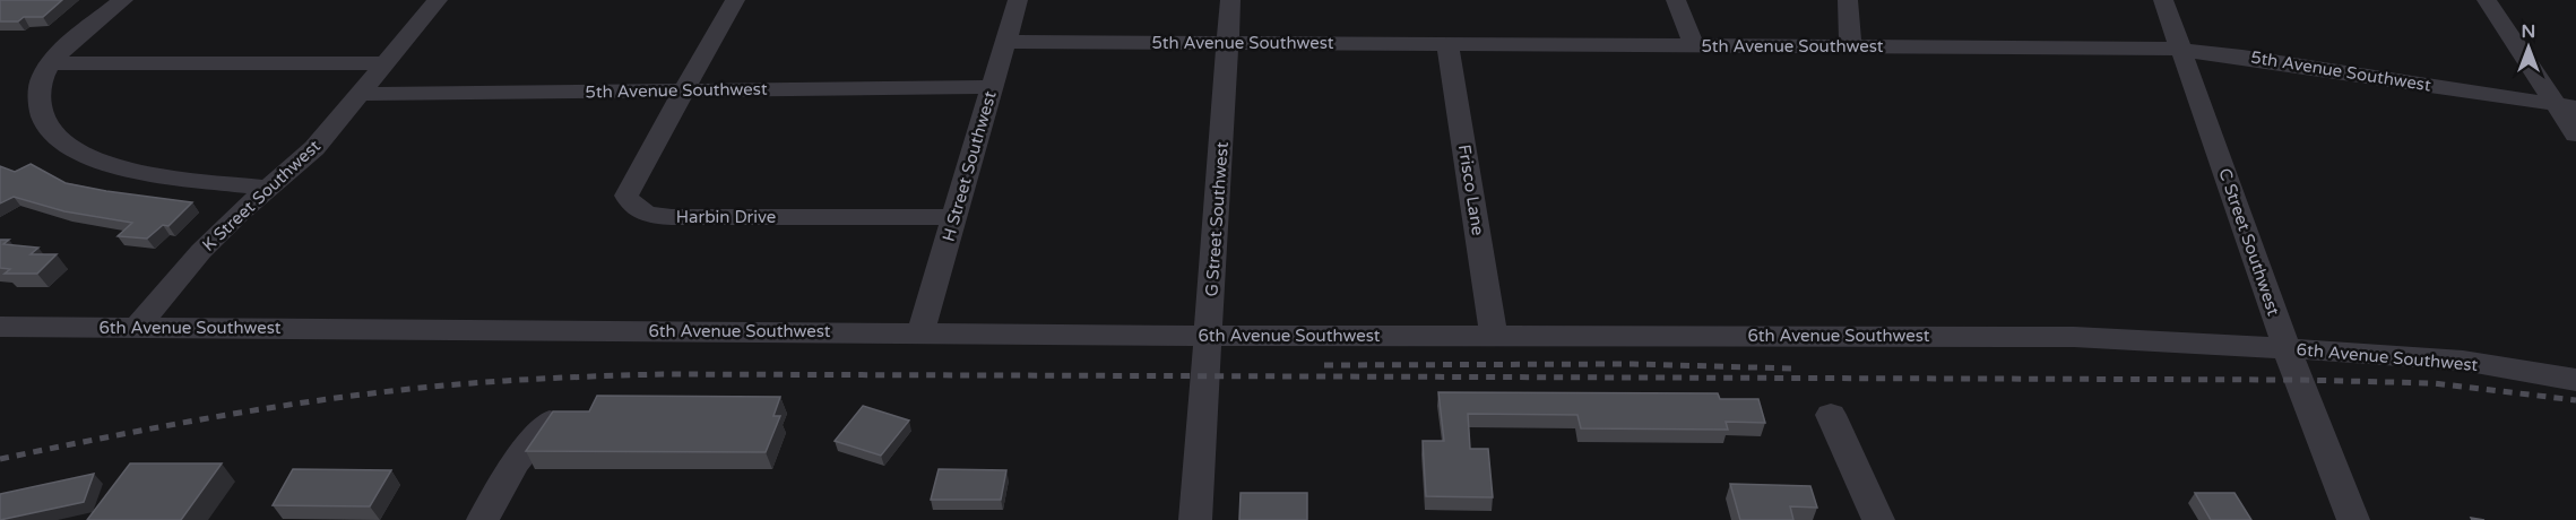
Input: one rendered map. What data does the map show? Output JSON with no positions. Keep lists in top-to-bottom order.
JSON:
{
  "streets": {
    "street": [
      "5th Avenue Southwest",
      "H Street Southwest",
      "Frisco Lane",
      "K Street Southwest",
      "Harbin Drive",
      "G Street Southwest",
      "C Street Southwest",
      "6th Avenue Southwest"
    ]
  },
  "crossings": [
    ["5th Avenue Southwest", "H Street Southwest"],
    ["5th Avenue Southwest", "Frisco Lane"],
    ["5th Avenue Southwest", "K Street Southwest"],
    ["5th Avenue Southwest", "Harbin Drive"],
    ["5th Avenue Southwest", "G Street Southwest"],
    ["5th Avenue Southwest", "C Street Southwest"],
    ["H Street Southwest", "Harbin Drive"],
    ["H Street Southwest", "6th Avenue Southwest"],
    ["Frisco Lane", "6th Avenue Southwest"],
    ["K Street Southwest", "6th Avenue Southwest"],
    ["G Street Southwest", "6th Avenue Southwest"],
    ["C Street Southwest", "6th Avenue Southwest"]
  ],
  "north": "top"
}
